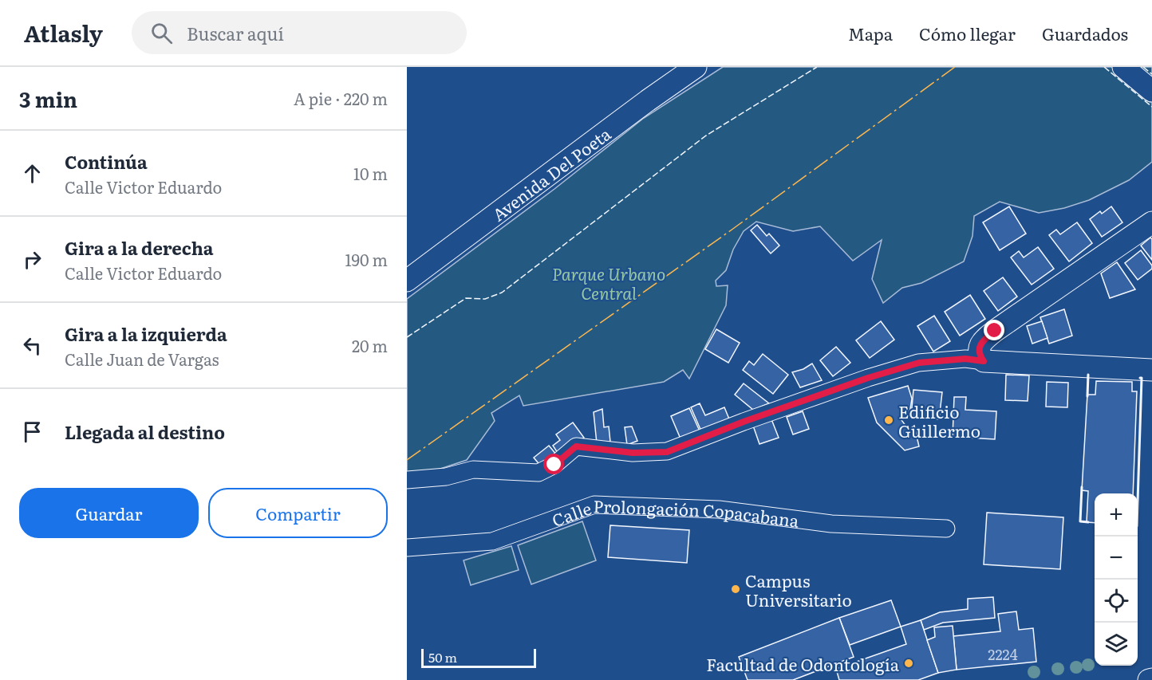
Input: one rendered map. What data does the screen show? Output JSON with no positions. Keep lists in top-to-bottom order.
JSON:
{
  "streets": {
    "main road": ["Avenida Del Poeta"],
    "street": ["Calle Prolongación Copacabana"]
  },
  "parks": ["Parque Urbano Central"],
  "places": ["Edificio Guillermo", "Campus Universitario", "Facultad de Odontología"],
  "house_numbers": ["2224"],
  "scale_bar": "50 m",
  "page": {
    "header": "Atlasly",
    "search": "Buscar aquí",
    "nav": ["Mapa", "Cómo llegar", "Guardados"],
    "heading": ["3 min", "A pie · 220 m"],
    "list": [
      ["Continúa", "Calle Victor Eduardo", "10 m"],
      ["Gira a la derecha", "Calle Victor Eduardo", "190 m"],
      ["Gira a la izquierda", "Calle Juan de Vargas", "20 m"],
      "Llegada al destino"
    ],
    "buttons": ["Guardar", "Compartir"],
    "map_buttons": ["+", "−"],
    "scale": "50 m"
  }
}
